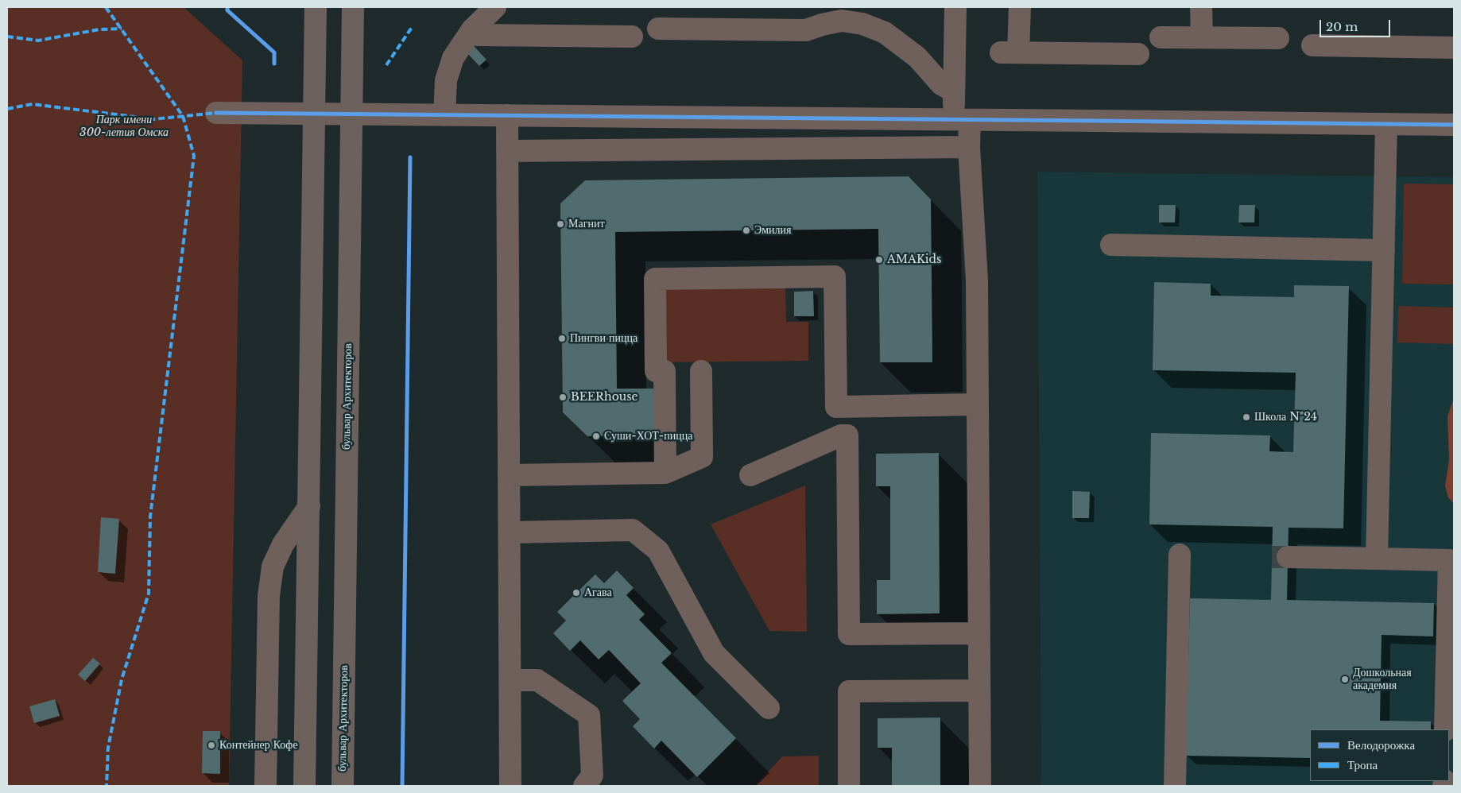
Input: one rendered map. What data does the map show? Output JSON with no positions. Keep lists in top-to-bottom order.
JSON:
{
  "streets": {
    "main road": ["бульвар Архитекторов"]
  },
  "parks": ["Парк имени 300-летия Омска"],
  "places": [
    "Магнит",
    "Эмилия",
    "AMAKids",
    "Пингви пицца",
    "BEERhouse",
    "Школа №24",
    "Суши-ХОТ-пицца",
    "Агава",
    "Дошкольная академия",
    "Контейнер Кофе"
  ],
  "legend": ["Велодорожка", "Тропа"],
  "scale_bar": "20 m"
}
